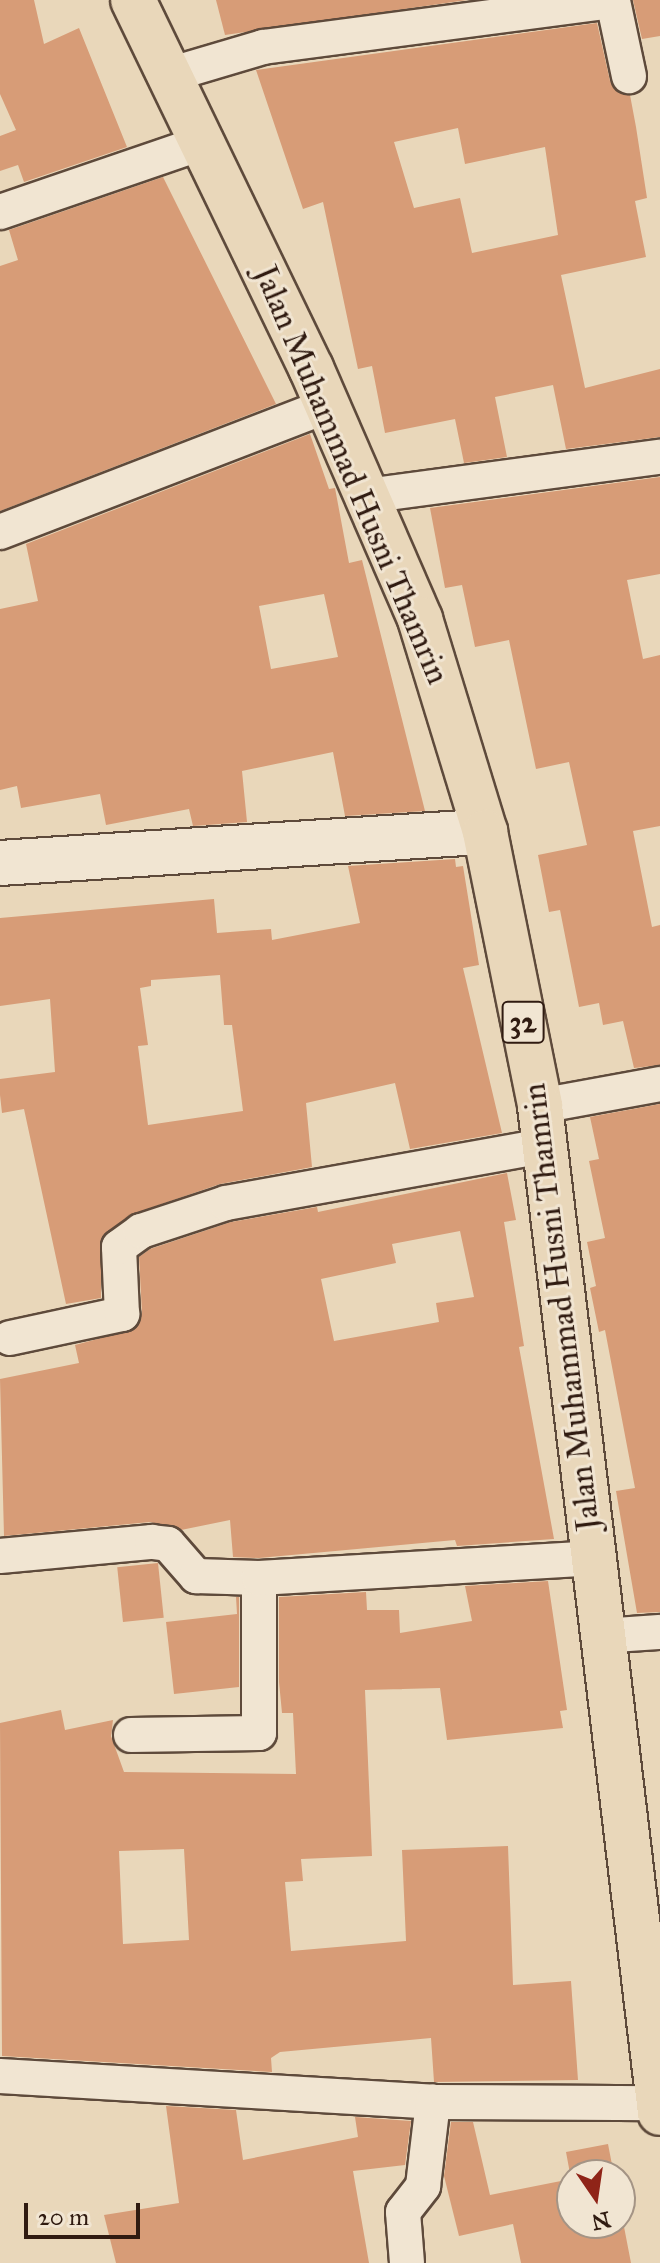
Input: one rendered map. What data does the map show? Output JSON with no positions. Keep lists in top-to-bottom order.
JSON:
{
  "streets": {
    "highway": ["Jalan Muhammad Husni Thamrin", "32"]
  },
  "scale_bar": "20 m",
  "north": "bottom"
}
